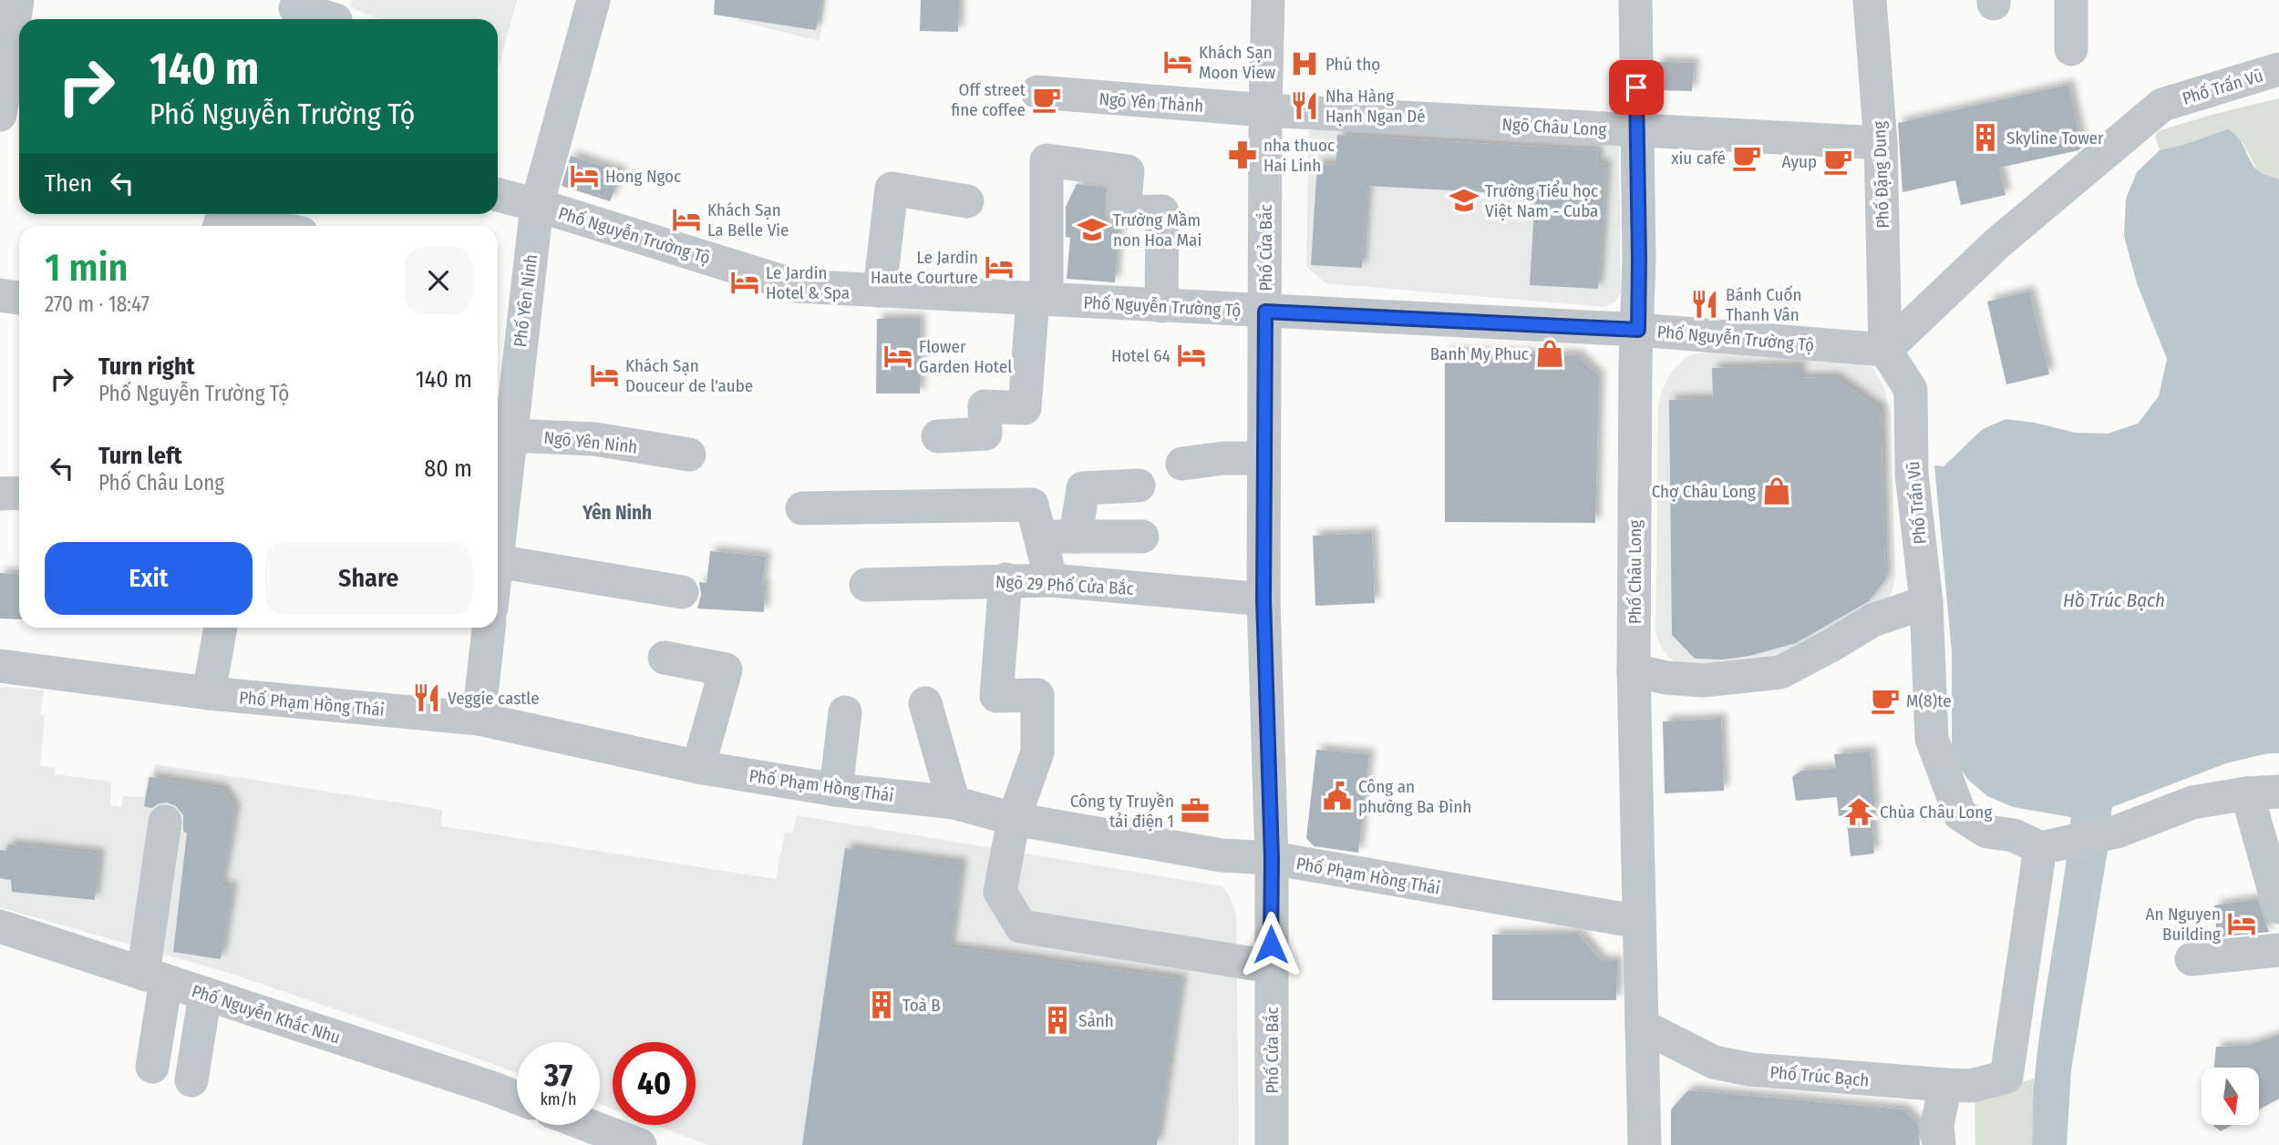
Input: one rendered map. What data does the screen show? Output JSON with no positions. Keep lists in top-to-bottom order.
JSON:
{
  "streets": {
    "street": [
      "Phố Trấn Vũ",
      "Ngõ Yên Thành",
      "Ngõ Châu Long",
      "Phố Đặng Dung",
      "Phố Nguyễn Trường Tộ",
      "Phố Cửa Bắc",
      "Phố Yên Ninh",
      "Ngõ Yên Ninh",
      "Phố Châu Long",
      "Ngõ 29 Phố Cửa Bắc",
      "Phố Phạm Hồng Thái",
      "Phố Nguyễn Khắc Nhu",
      "Phố Trúc Bạch"
    ]
  },
  "crossings": [
    ["Phố Trấn Vũ", "Phố Đặng Dung"],
    ["Phố Trấn Vũ", "Phố Nguyễn Trường Tộ"],
    ["Phố Trấn Vũ", "Phố Trúc Bạch"],
    ["Ngõ Yên Thành", "Ngõ Châu Long"],
    ["Ngõ Yên Thành", "Phố Cửa Bắc"],
    ["Ngõ Châu Long", "Phố Đặng Dung"],
    ["Ngõ Châu Long", "Phố Cửa Bắc"],
    ["Ngõ Châu Long", "Phố Châu Long"],
    ["Phố Đặng Dung", "Phố Nguyễn Trường Tộ"],
    ["Phố Nguyễn Trường Tộ", "Phố Cửa Bắc"],
    ["Phố Nguyễn Trường Tộ", "Phố Yên Ninh"],
    ["Phố Nguyễn Trường Tộ", "Phố Châu Long"],
    ["Phố Cửa Bắc", "Ngõ 29 Phố Cửa Bắc"],
    ["Phố Cửa Bắc", "Phố Phạm Hồng Thái"],
    ["Phố Yên Ninh", "Ngõ Yên Ninh"],
    ["Phố Châu Long", "Phố Phạm Hồng Thái"],
    ["Phố Châu Long", "Phố Trúc Bạch"]
  ],
  "districts": ["Yên Ninh"],
  "water": ["Hồ Trúc Bạch"],
  "places": {
    "hotel": [
      "Khách Sạn Moon View",
      "Hong Ngoc",
      "Khách Sạn La Belle Vie",
      "Le Jardin Haute Courture",
      "Le Jardin Hotel & Spa",
      "Hotel 64",
      "Flower Garden Hotel",
      "Khách Sạn Douceur de l'aube",
      "An Nguyen Building"
    ],
    "hospital": ["Phú thọ"],
    "cafe": [
      "Off street fine coffee",
      "xiu café",
      "Ayup",
      "M(8)te"
    ],
    "restaurant": ["Nha Hàng Hạnh Ngan Dé", "Bánh Cuốn Thanh Vân", "Veggie castle"],
    "building": ["Skyline Tower", "Toà B", "Sảnh"],
    "pharmacy": ["nha thuoc Hai Linh"],
    "school or university": ["Trường Tiểu học Việt Nam - Cuba", "Trường Mầm non Hoa Mai"],
    "shop": ["Banh My Phuc", "Chợ Châu Long"],
    "public building": ["Công an phường Ba Đình"],
    "office": ["Công ty Truyền tải điện 1"],
    "temple": ["Chùa Châu Long"]
  },
  "north": "bottom",
  "page": {
    "turn": ["140 m", "Phố Nguyễn Trường Tộ"],
    "then": "Then",
    "heading": ["1 min", "270 m · 18:47"],
    "list": [
      {
        "name": "Turn right",
        "note": "Phố Nguyễn Trường Tộ",
        "value": "140 m"
      },
      {
        "name": "Turn left",
        "note": "Phố Châu Long",
        "value": "80 m"
      }
    ],
    "buttons": ["Exit", "Share"],
    "speed": "37 km/h",
    "limit": "40"
  }
}
